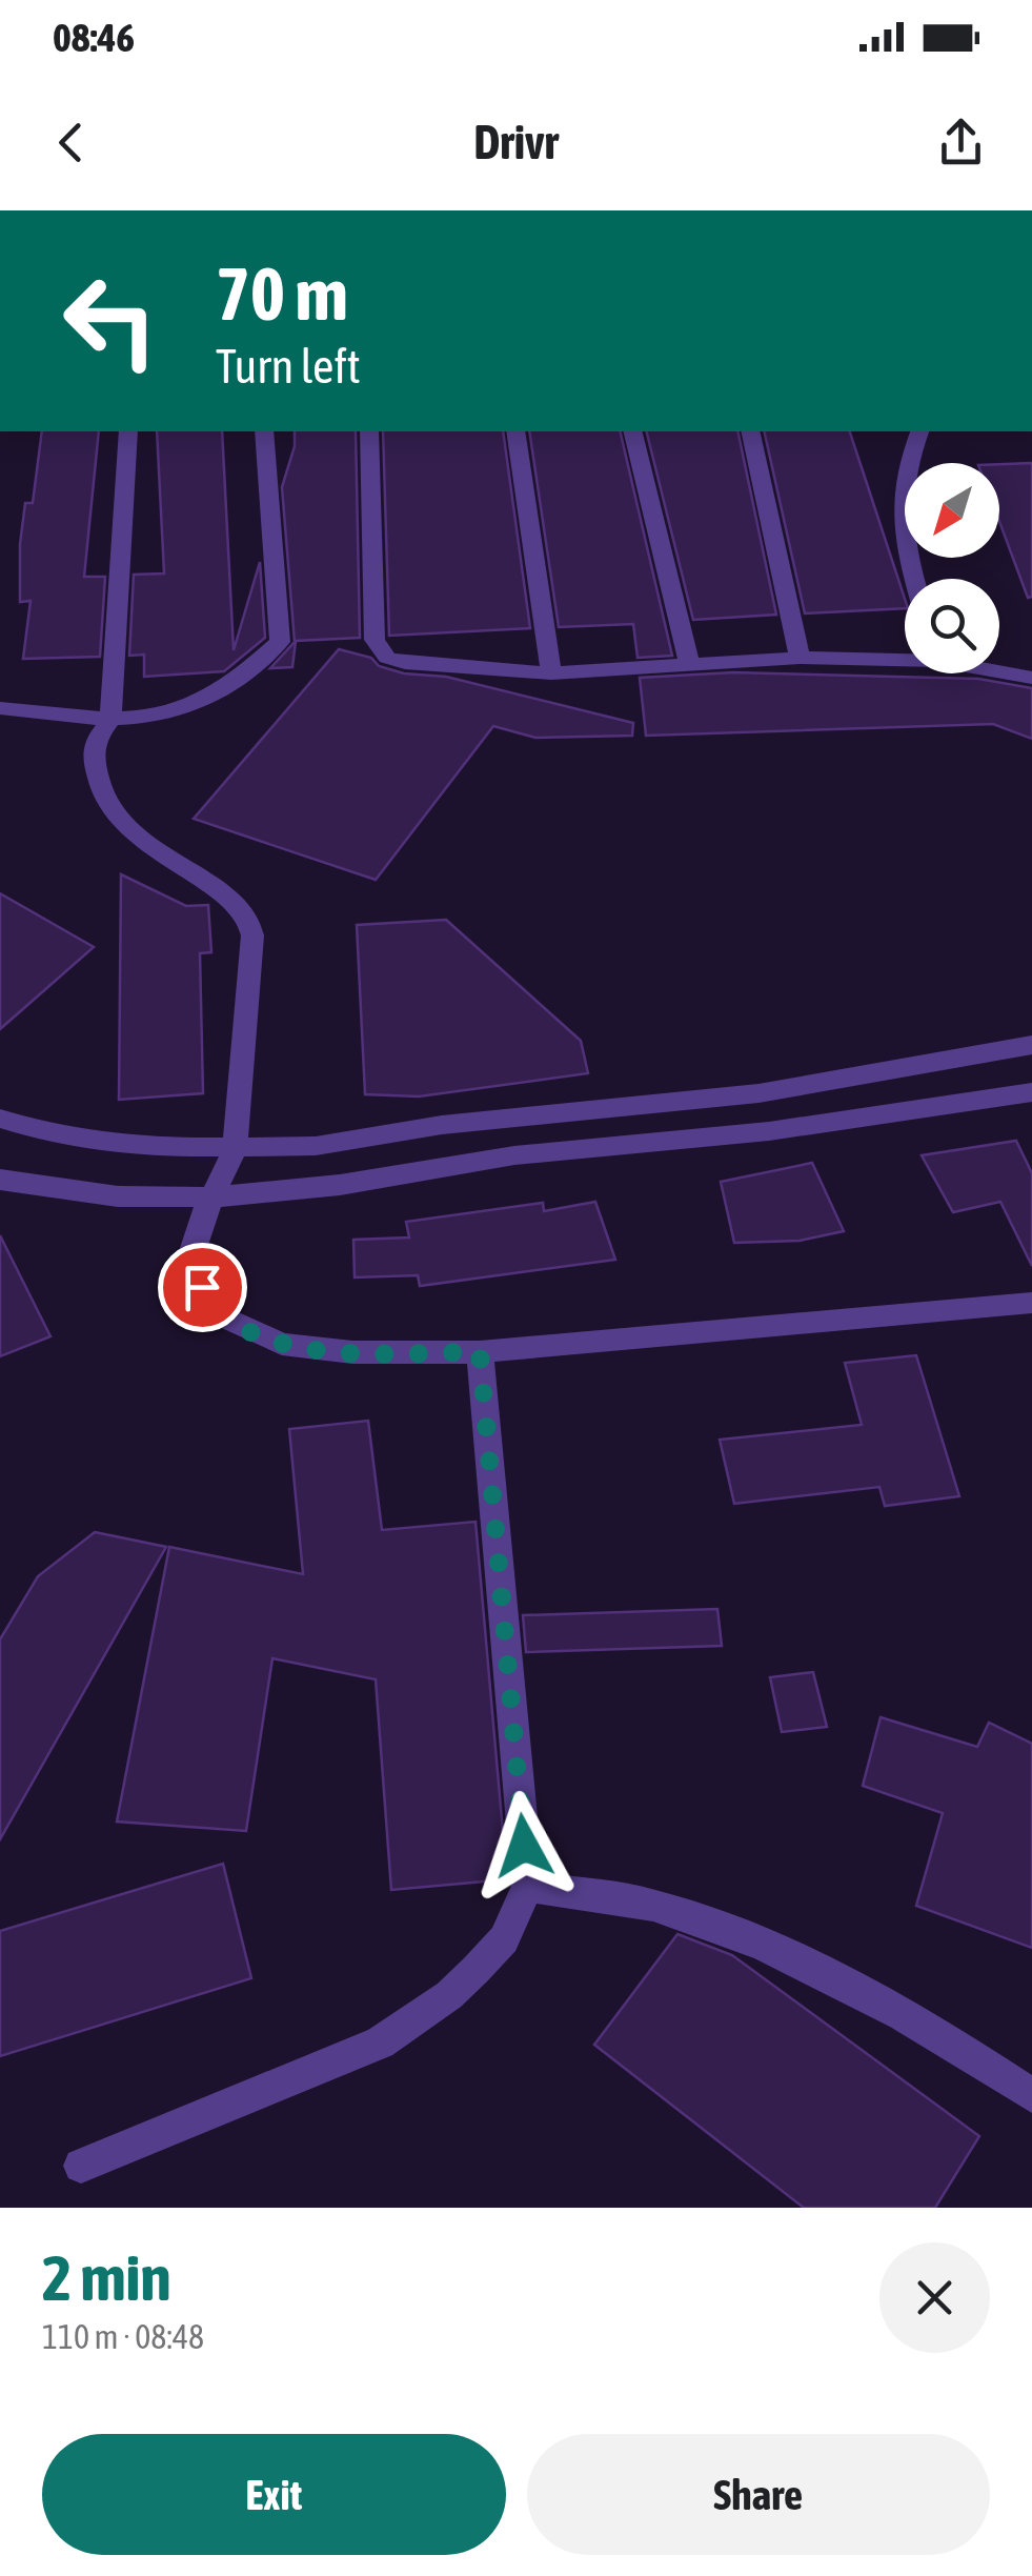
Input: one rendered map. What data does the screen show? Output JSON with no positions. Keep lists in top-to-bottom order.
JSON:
{
  "north": "bottom left",
  "page": {
    "status": "08:46",
    "header": "Drivr",
    "turn": ["70 m", "Turn left"],
    "heading": ["2 min", "110 m · 08:48"],
    "buttons": ["Exit", "Share"]
  }
}
